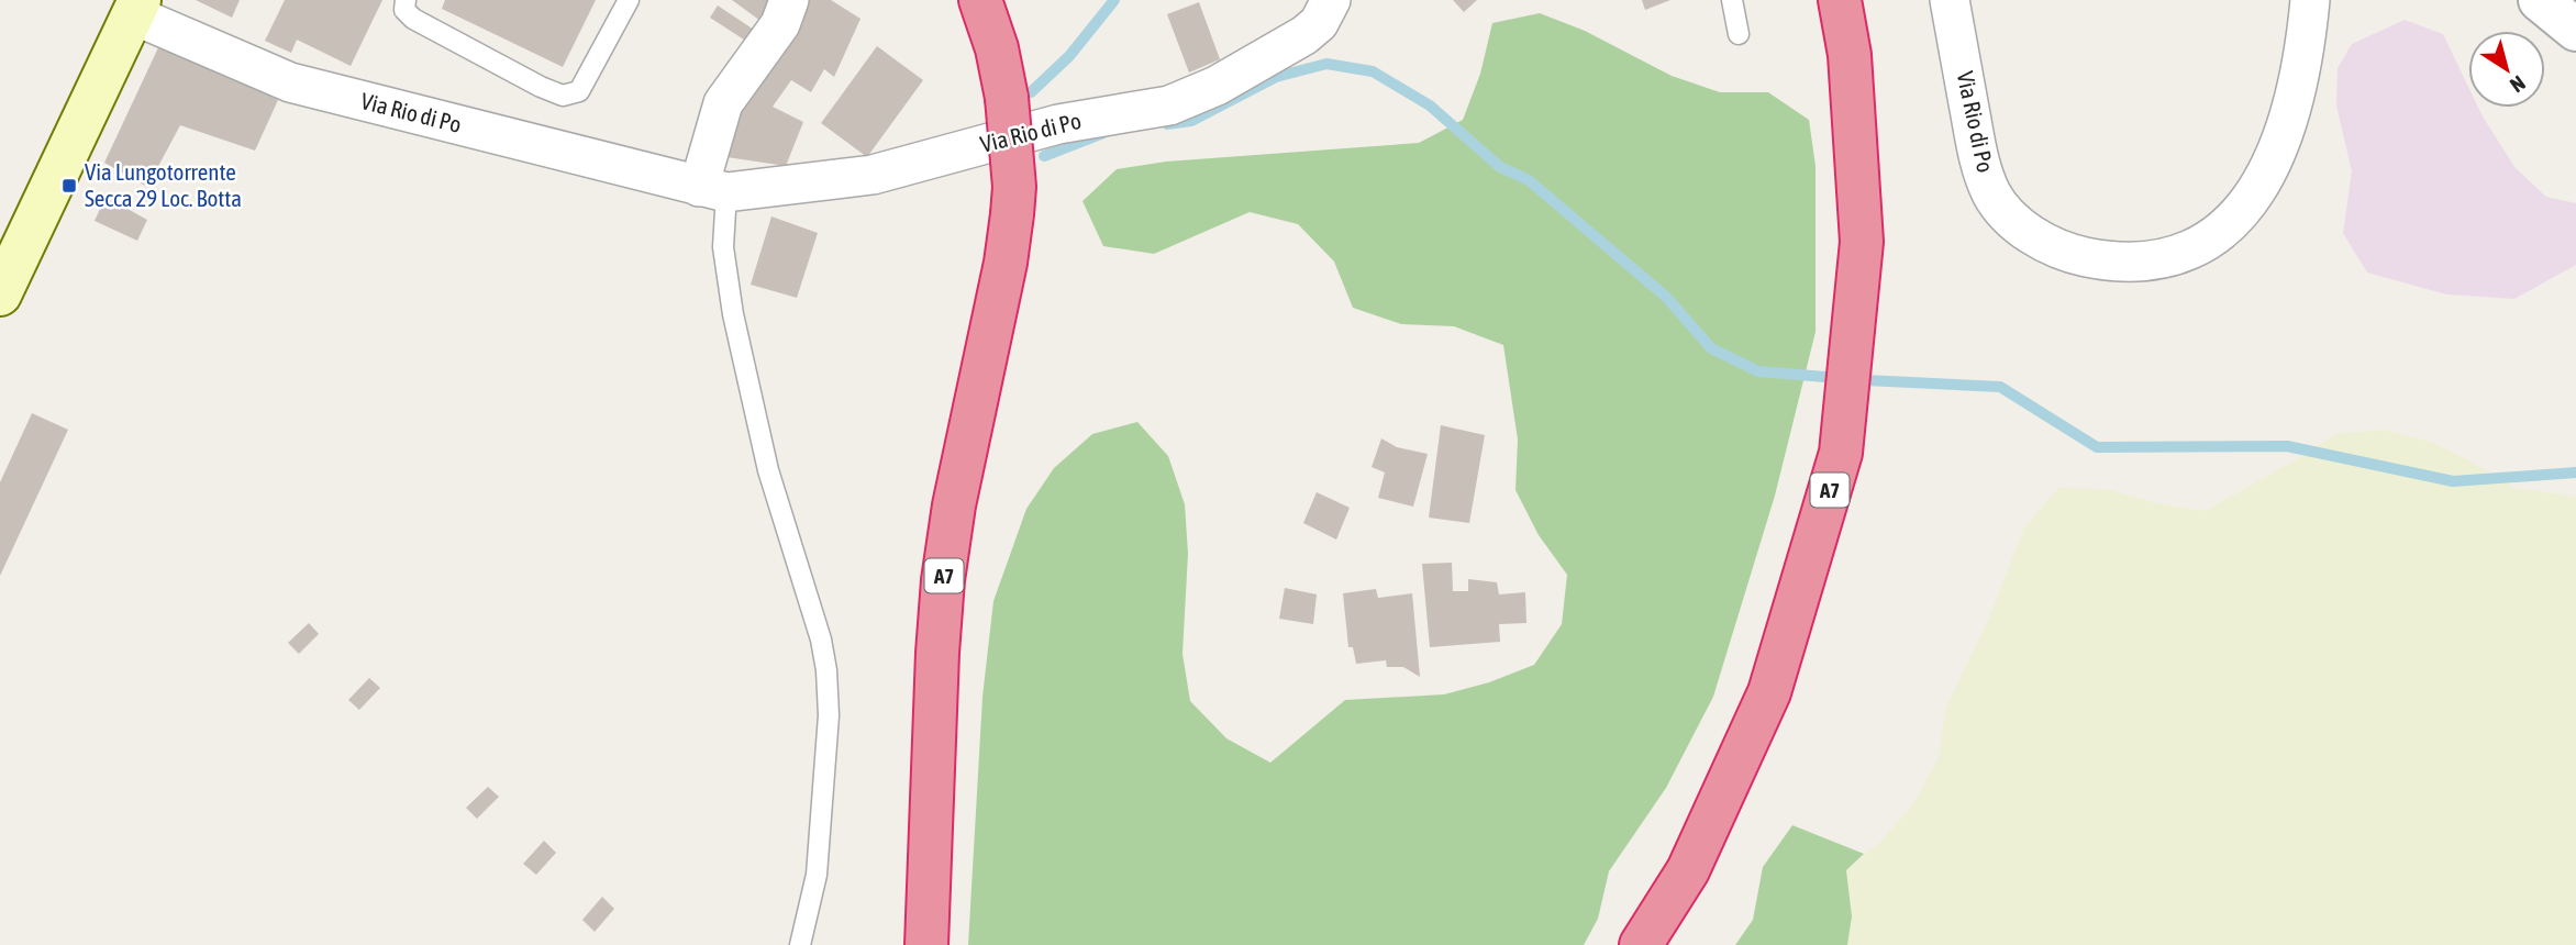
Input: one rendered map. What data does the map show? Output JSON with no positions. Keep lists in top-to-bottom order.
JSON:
{
  "streets": {
    "highway": ["A7"],
    "street": ["Via Rio di Po"]
  },
  "places": {
    "transit": ["Via Lungotorrente Secca 29 Loc. Botta"]
  },
  "north": "bottom right"
}
